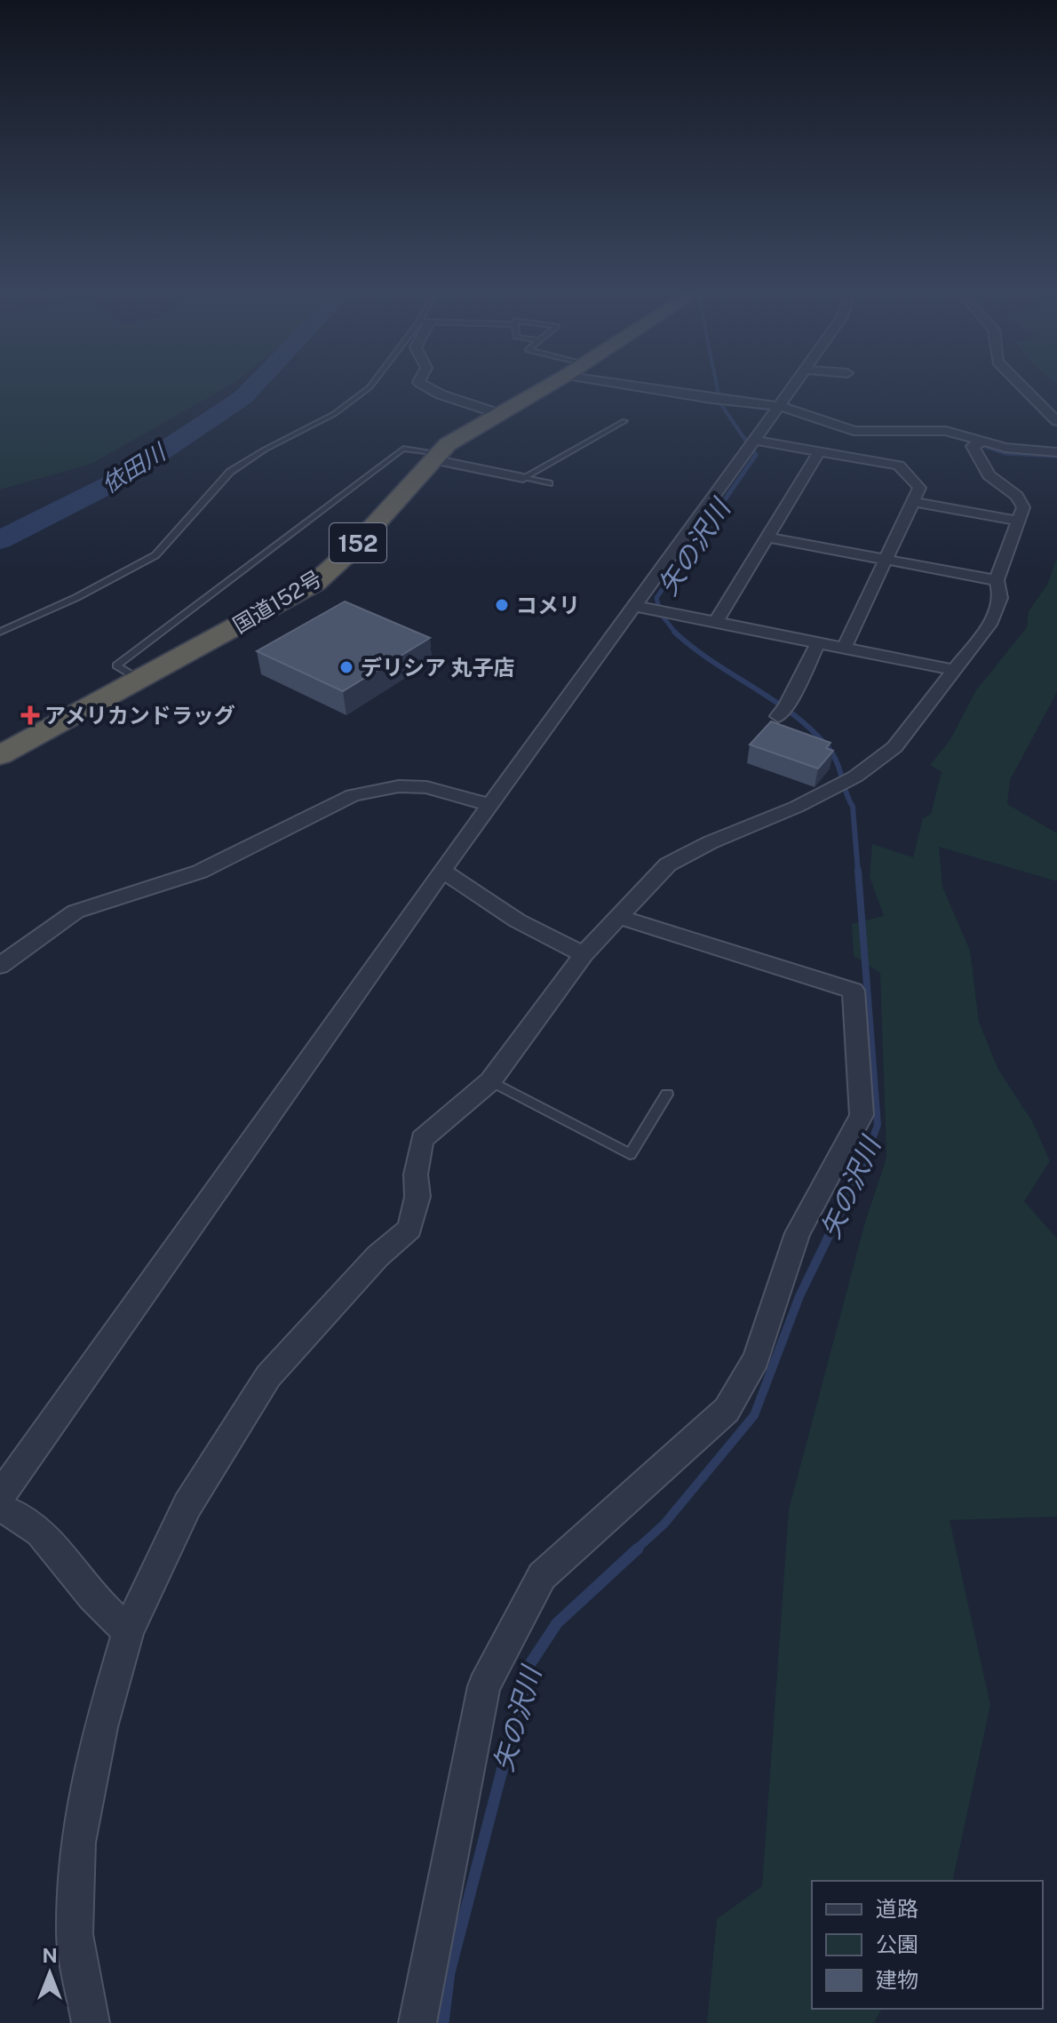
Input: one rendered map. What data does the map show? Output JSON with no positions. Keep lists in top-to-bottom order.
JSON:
{
  "streets": {
    "highway": ["152", "国道152号"]
  },
  "water": ["依田川", "矢の沢川"],
  "places": {
    "other": ["コメリ", "デリシア 丸子店"],
    "health": ["アメリカンドラッグ"]
  },
  "legend": ["道路", "公園", "建物"],
  "north": "top"
}
